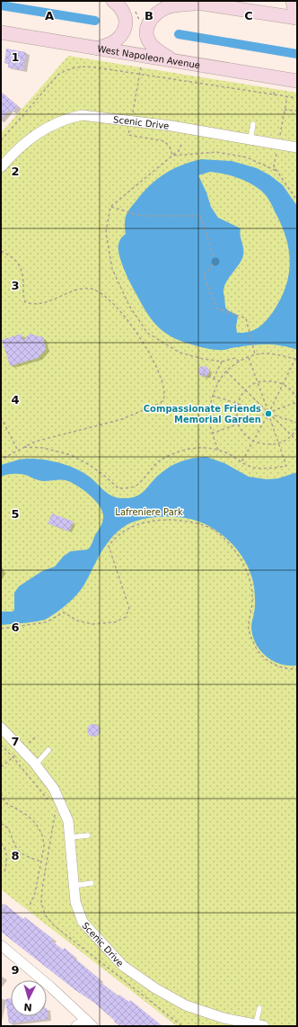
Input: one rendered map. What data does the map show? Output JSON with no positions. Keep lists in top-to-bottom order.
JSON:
{
  "streets": {
    "main road": ["West Napoleon Avenue"],
    "street": ["Scenic Drive"]
  },
  "parks": ["Lafreniere Park"],
  "places": ["Compassionate Friends Memorial Garden"],
  "north": "bottom",
  "grid": {
    "columns": ["A", "B", "C"],
    "rows": [
      "1",
      "2",
      "3",
      "4",
      "5",
      "6",
      "7",
      "8",
      "9"
    ]
  }
}
